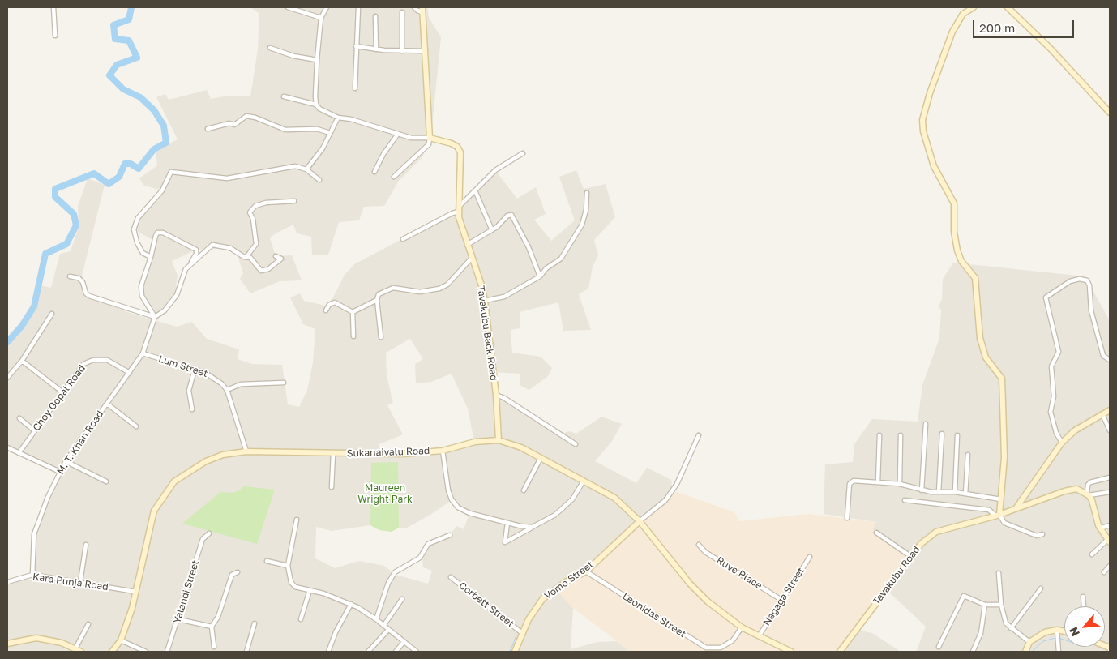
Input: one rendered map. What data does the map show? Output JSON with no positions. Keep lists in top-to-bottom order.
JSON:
{
  "streets": {
    "street": [
      "Tavakubu Back Road",
      "Lum Street",
      "Choy Gopal Road",
      "M. T. Khan Road",
      "Sukanaivalu Road",
      "Ruve Place",
      "Tavakubu Road",
      "Vomo Street",
      "Kara Punja Road",
      "Yalandi Street",
      "Nagaga Street",
      "Corbett Street",
      "Leonidas Street"
    ]
  },
  "crossings": [
    ["Tavakubu Back Road", "Sukanaivalu Road"],
    ["Lum Street", "M. T. Khan Road"],
    ["Choy Gopal Road", "M. T. Khan Road"],
    ["M. T. Khan Road", "Kara Punja Road"],
    ["Sukanaivalu Road", "Vomo Street"],
    ["Sukanaivalu Road", "Kara Punja Road"],
    ["Sukanaivalu Road", "Nagaga Street"],
    ["Sukanaivalu Road", "Leonidas Street"],
    ["Ruve Place", "Nagaga Street"],
    ["Vomo Street", "Corbett Street"],
    ["Vomo Street", "Leonidas Street"]
  ],
  "parks": ["Maureen Wright Park"],
  "scale_bar": "200 m",
  "north": "bottom left"
}
